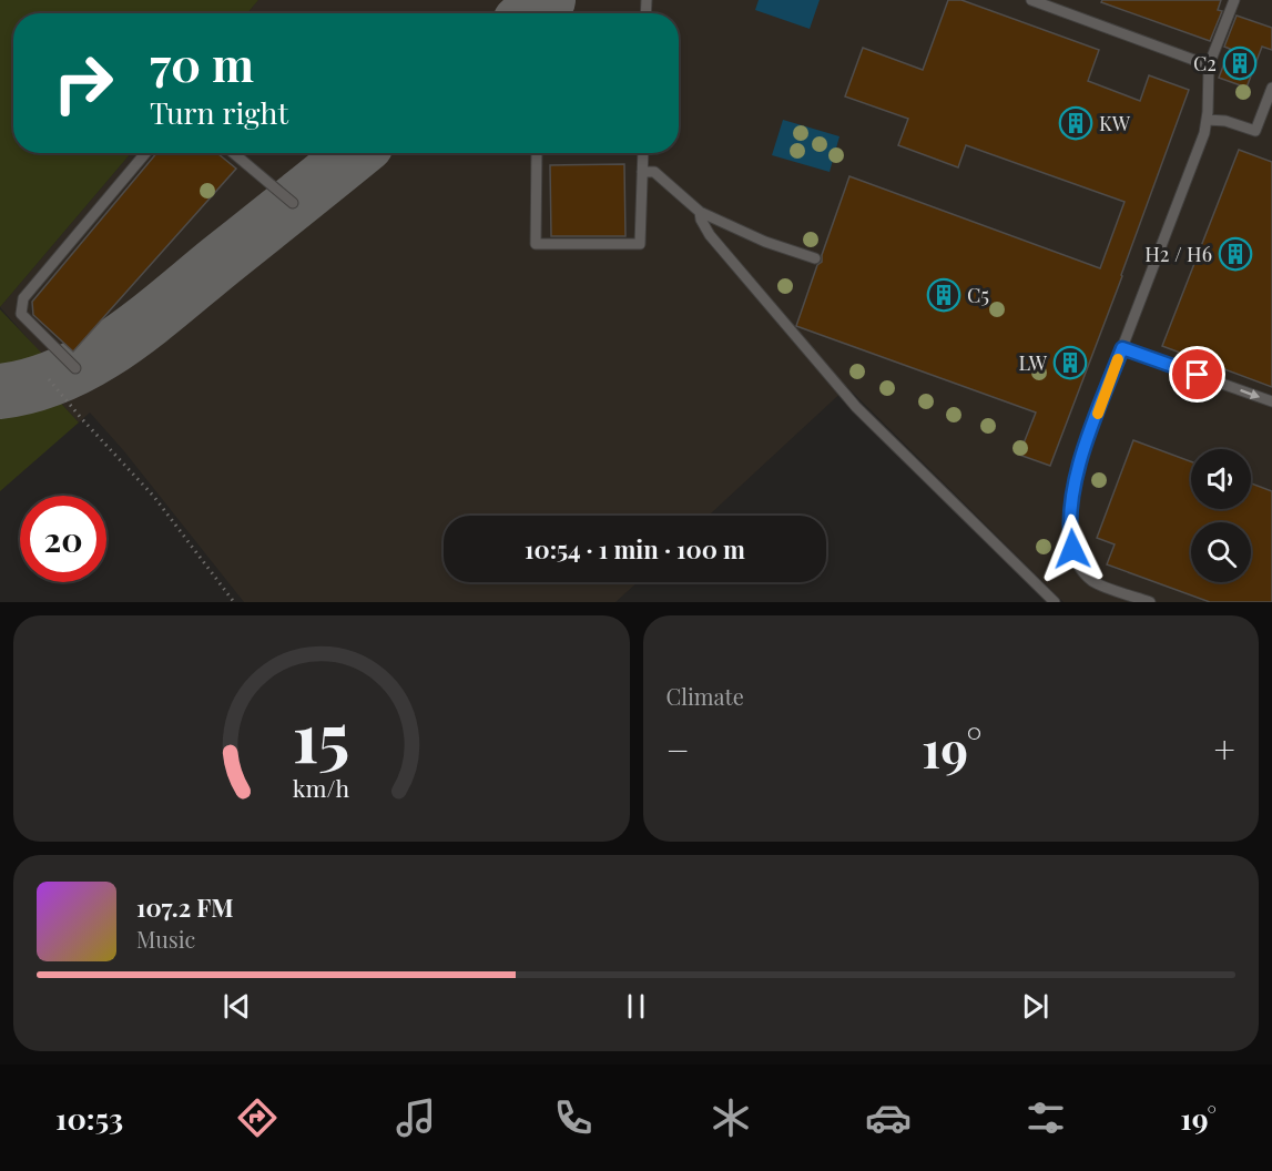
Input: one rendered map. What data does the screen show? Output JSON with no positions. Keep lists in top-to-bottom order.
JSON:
{
  "places": {
    "building": [
      "C2",
      "KW",
      "H2 / H6",
      "C5",
      "LW"
    ]
  },
  "page": {
    "turn": ["70 m", "Turn right"],
    "limit": "20",
    "trip": "10:54 · 1 min · 100 m",
    "tile": "Climate",
    "heat": ["−", "19°", "+"],
    "song": ["107.2 FM", "Music"],
    "tabs": ["10:53", "19°"],
    "gauge": ["15", "km/h"]
  }
}
